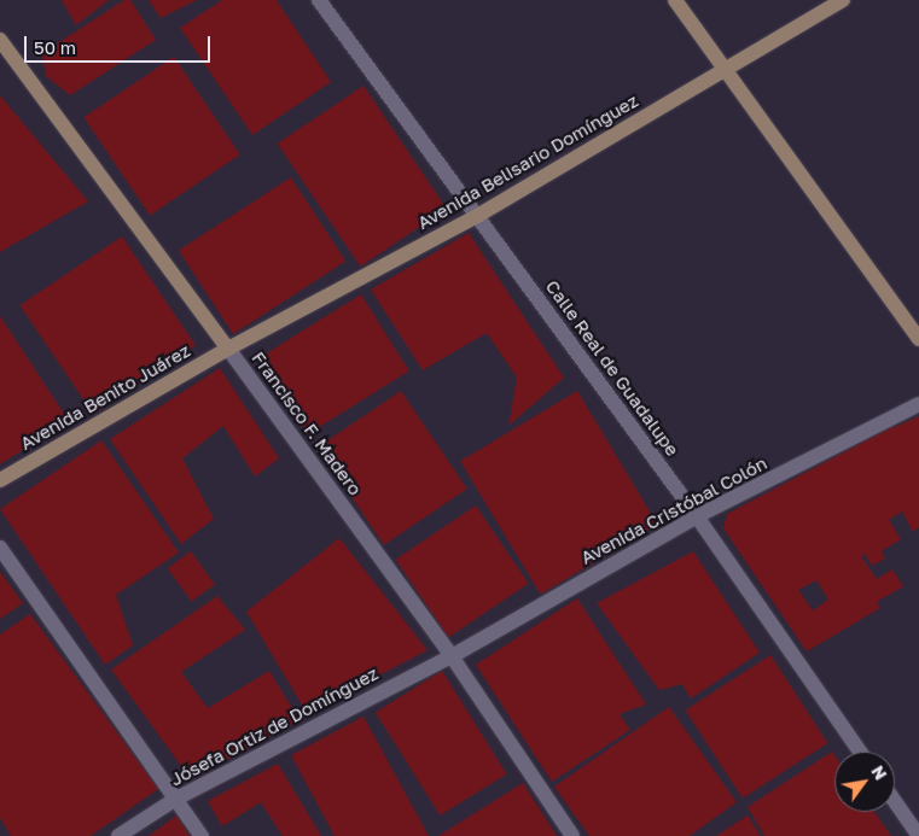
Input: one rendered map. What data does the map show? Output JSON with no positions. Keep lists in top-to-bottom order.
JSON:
{
  "streets": {
    "street": [
      "Avenida Belisario Domínguez",
      "Calle Real de Guadalupe",
      "Avenida Benito Juárez",
      "Francisco F. Madero",
      "Avenida Cristóbal Colón",
      "Jósefa Ortiz de Domínguez"
    ]
  },
  "crossings": [
    ["Avenida Belisario Domínguez", "Calle Real de Guadalupe"],
    ["Avenida Belisario Domínguez", "Avenida Benito Juárez"],
    ["Avenida Belisario Domínguez", "Francisco F. Madero"],
    ["Calle Real de Guadalupe", "Avenida Cristóbal Colón"],
    ["Avenida Benito Juárez", "Francisco F. Madero"],
    ["Francisco F. Madero", "Avenida Cristóbal Colón"],
    ["Francisco F. Madero", "Jósefa Ortiz de Domínguez"],
    ["Avenida Cristóbal Colón", "Jósefa Ortiz de Domínguez"]
  ],
  "scale_bar": "50 m",
  "north": "top right"
}
